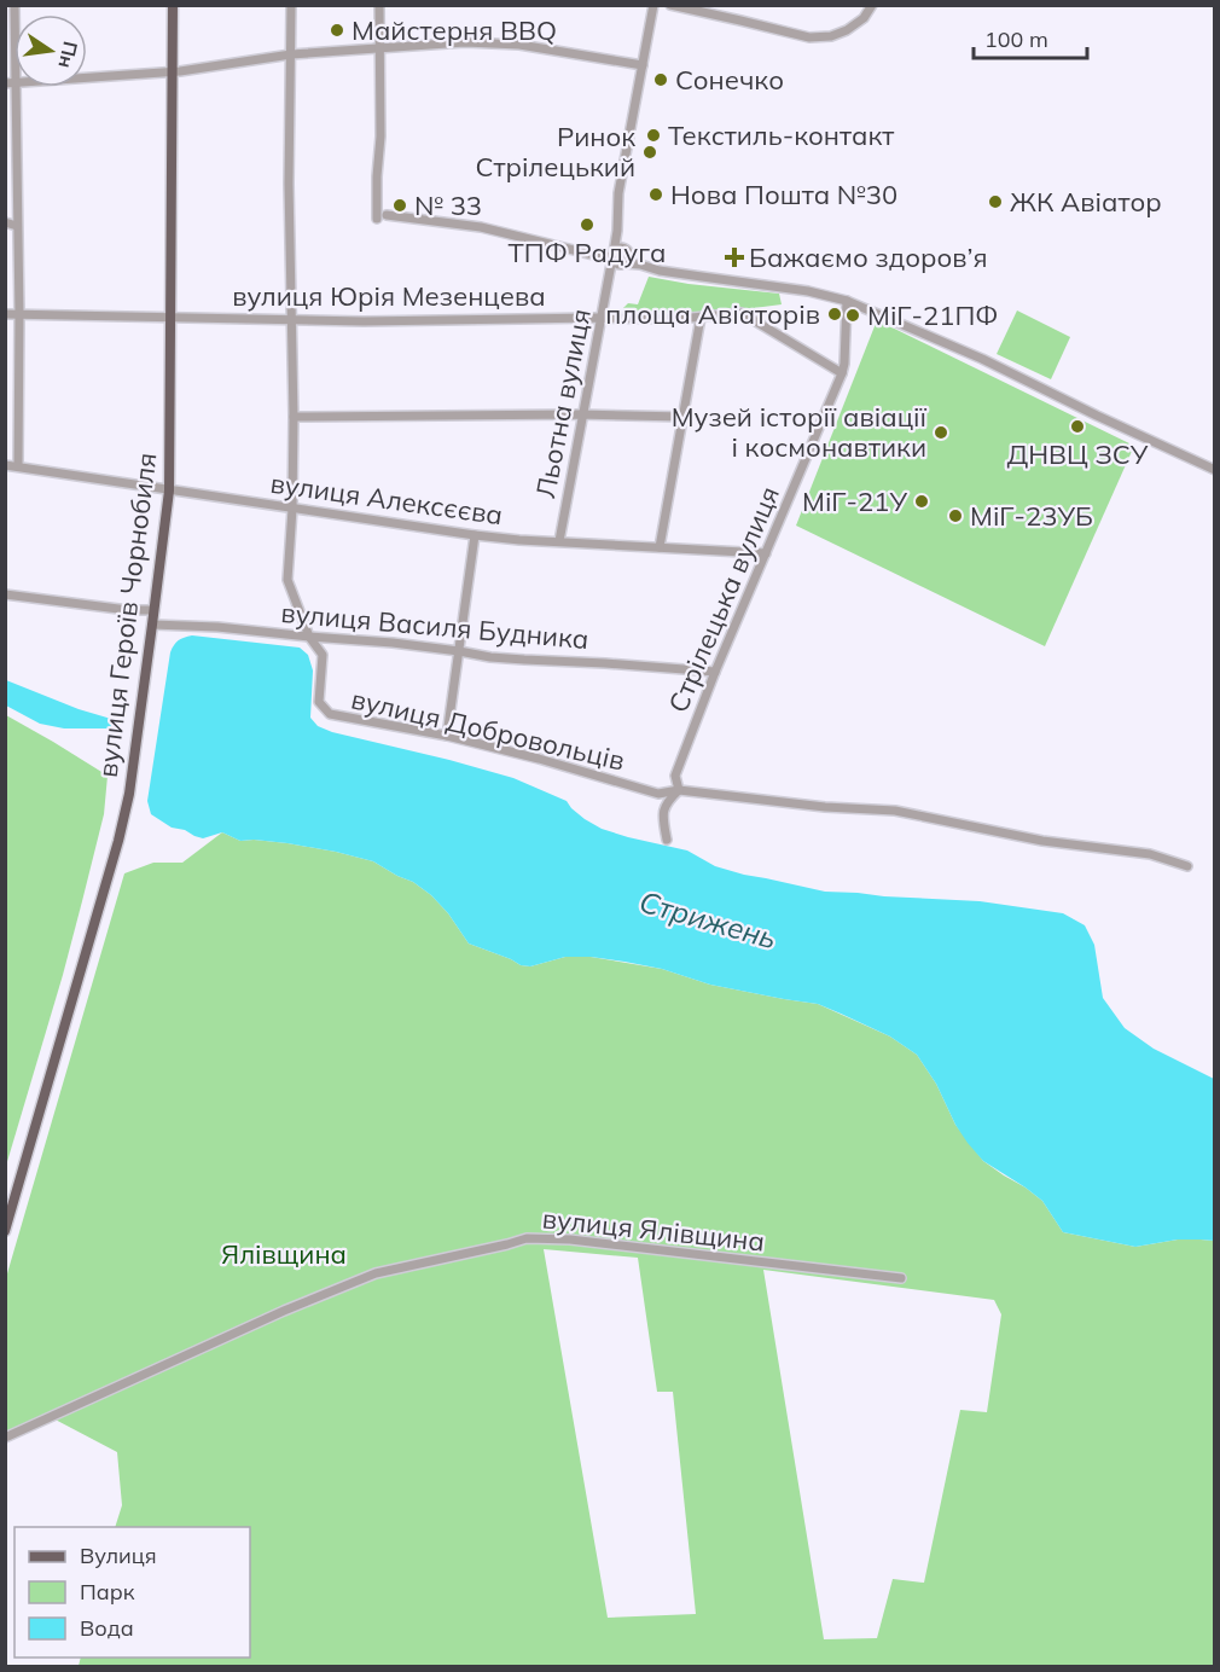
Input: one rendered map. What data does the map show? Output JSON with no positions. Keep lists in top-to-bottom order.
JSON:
{
  "streets": {
    "main road": ["вулиця Героїв Чорнобиля"],
    "street": [
      "вулиця Юрія Мезенцева",
      "Льотна вулиця",
      "вулиця Алексєєва",
      "Стрілецька вулиця",
      "вулиця Василя Будника",
      "вулиця Добровольців",
      "вулиця Ялівщина"
    ]
  },
  "crossings": [
    ["вулиця Юрія Мезенцева", "Льотна вулиця"],
    ["вулиця Юрія Мезенцева", "Стрілецька вулиця"],
    ["вулиця Юрія Мезенцева", "вулиця Героїв Чорнобиля"],
    ["вулиця Юрія Мезенцева", "вулиця Добровольців"],
    ["Льотна вулиця", "вулиця Алексєєва"],
    ["вулиця Алексєєва", "Стрілецька вулиця"],
    ["вулиця Алексєєва", "вулиця Героїв Чорнобиля"],
    ["вулиця Алексєєва", "вулиця Добровольців"],
    ["Стрілецька вулиця", "вулиця Василя Будника"],
    ["Стрілецька вулиця", "вулиця Добровольців"],
    ["вулиця Героїв Чорнобиля", "вулиця Василя Будника"],
    ["вулиця Василя Будника", "вулиця Добровольців"]
  ],
  "water": ["Стрижень"],
  "parks": ["Ялівщина"],
  "places": {
    "other": [
      "Майстерня BBQ",
      "Сонечко",
      "Текстиль-контакт",
      "Ринок Стрілецький",
      "Нова Пошта №30",
      "ЖК Авіатор",
      "№ 33",
      "ТПФ Радуга",
      "площа Авіаторів",
      "МіГ-21ПФ",
      "ДНВЦ ЗСУ",
      "Музей історії авіації і космонавтики",
      "МіГ-21У",
      "МіГ-23УБ"
    ],
    "health": ["Бажаємо здоров’я"]
  },
  "legend": ["Вулиця", "Парк", "Вода"],
  "scale_bar": "100 m",
  "north": "right"
}
